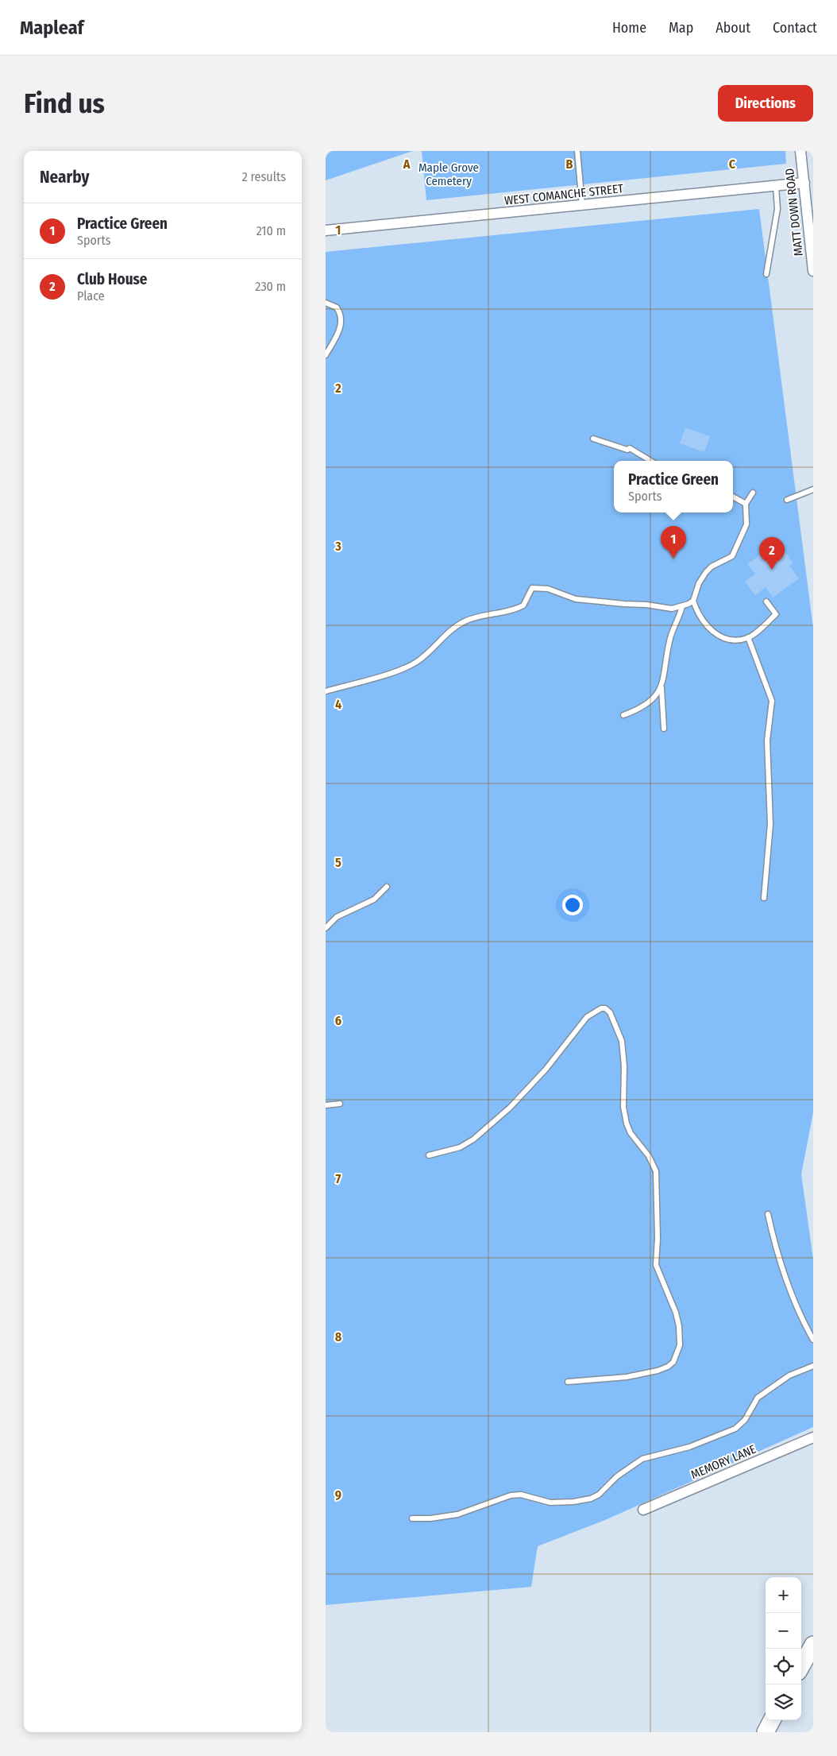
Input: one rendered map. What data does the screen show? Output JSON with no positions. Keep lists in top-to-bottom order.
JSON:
{
  "streets": {
    "street": ["WEST COMANCHE STREET", "MATT DOWN ROAD", "MEMORY LANE"]
  },
  "crossings": [
    ["WEST COMANCHE STREET", "MATT DOWN ROAD"]
  ],
  "parks": ["Maple Grove Cemetery"],
  "page": {
    "header": "Mapleaf",
    "nav": [
      "Home",
      "Map",
      "About",
      "Contact"
    ],
    "buttons": "Directions",
    "title": "Find us",
    "heading": ["Nearby", "2 results"],
    "list": [
      {
        "mark": "1",
        "name": "Practice Green",
        "note": "Sports",
        "value": "210 m"
      },
      {
        "mark": "2",
        "name": "Club House",
        "note": "Place",
        "value": "230 m"
      }
    ],
    "popup": ["Practice Green", "Sports"],
    "pins": ["1", "2"],
    "map_buttons": ["+", "−"]
  },
  "grid": {
    "columns": ["A", "B", "C"],
    "rows": [
      "1",
      "2",
      "3",
      "4",
      "5",
      "6",
      "7",
      "8",
      "9"
    ]
  }
}
